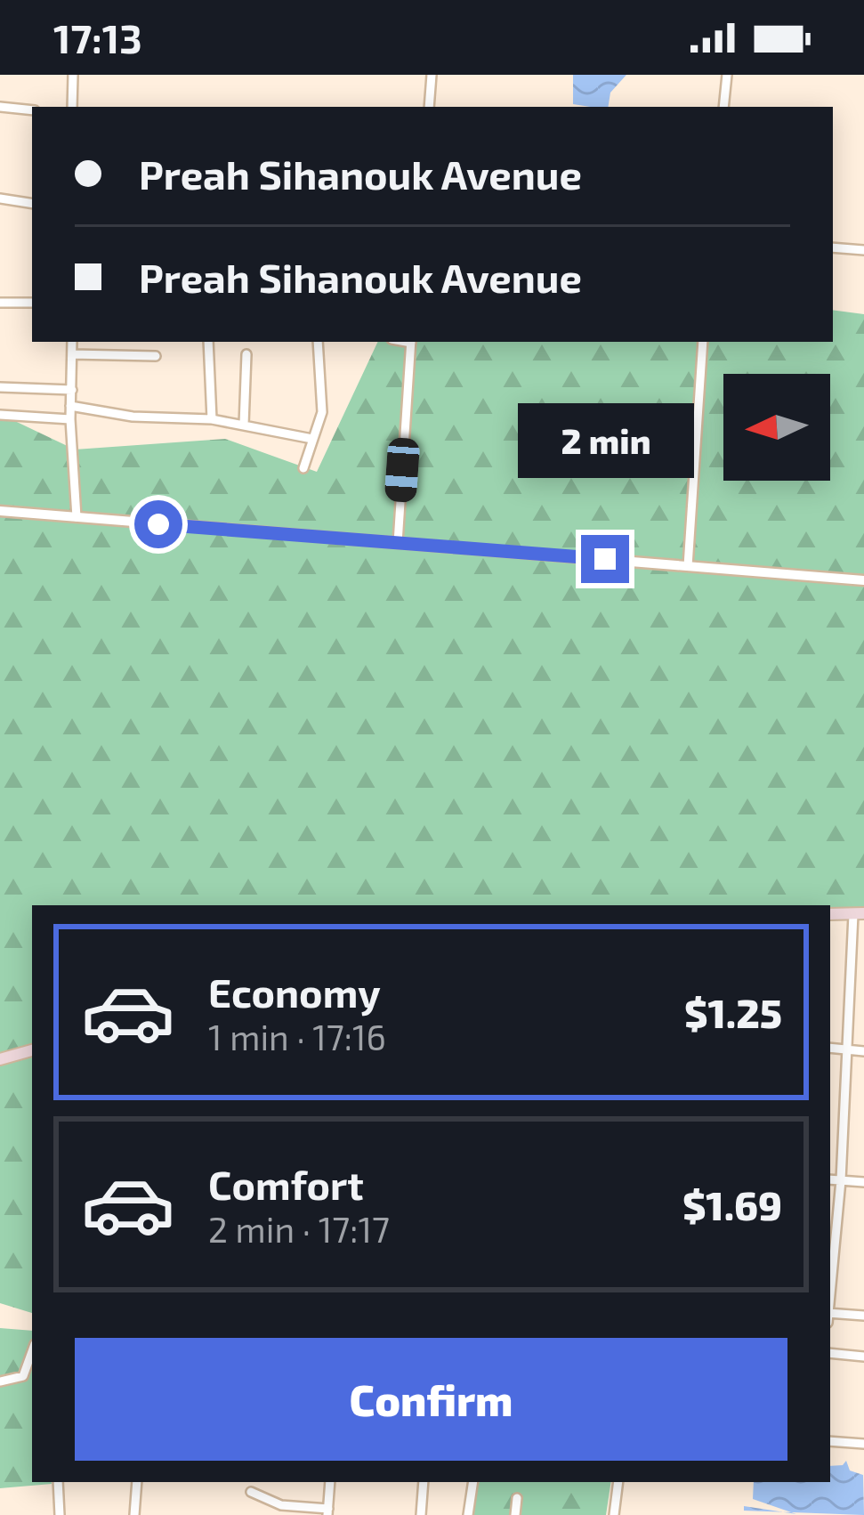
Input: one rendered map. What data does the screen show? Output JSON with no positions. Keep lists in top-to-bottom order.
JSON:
{
  "north": "left",
  "page": {
    "status": "17:13",
    "banner": ["Preah Sihanouk Avenue", "Preah Sihanouk Avenue"],
    "bubble": "2 min",
    "list": [
      {
        "name": "Economy",
        "note": "1 min · 17:16",
        "value": "$1.25"
      },
      {
        "name": "Comfort",
        "note": "2 min · 17:17",
        "value": "$1.69"
      }
    ],
    "buttons": "Confirm"
  }
}
